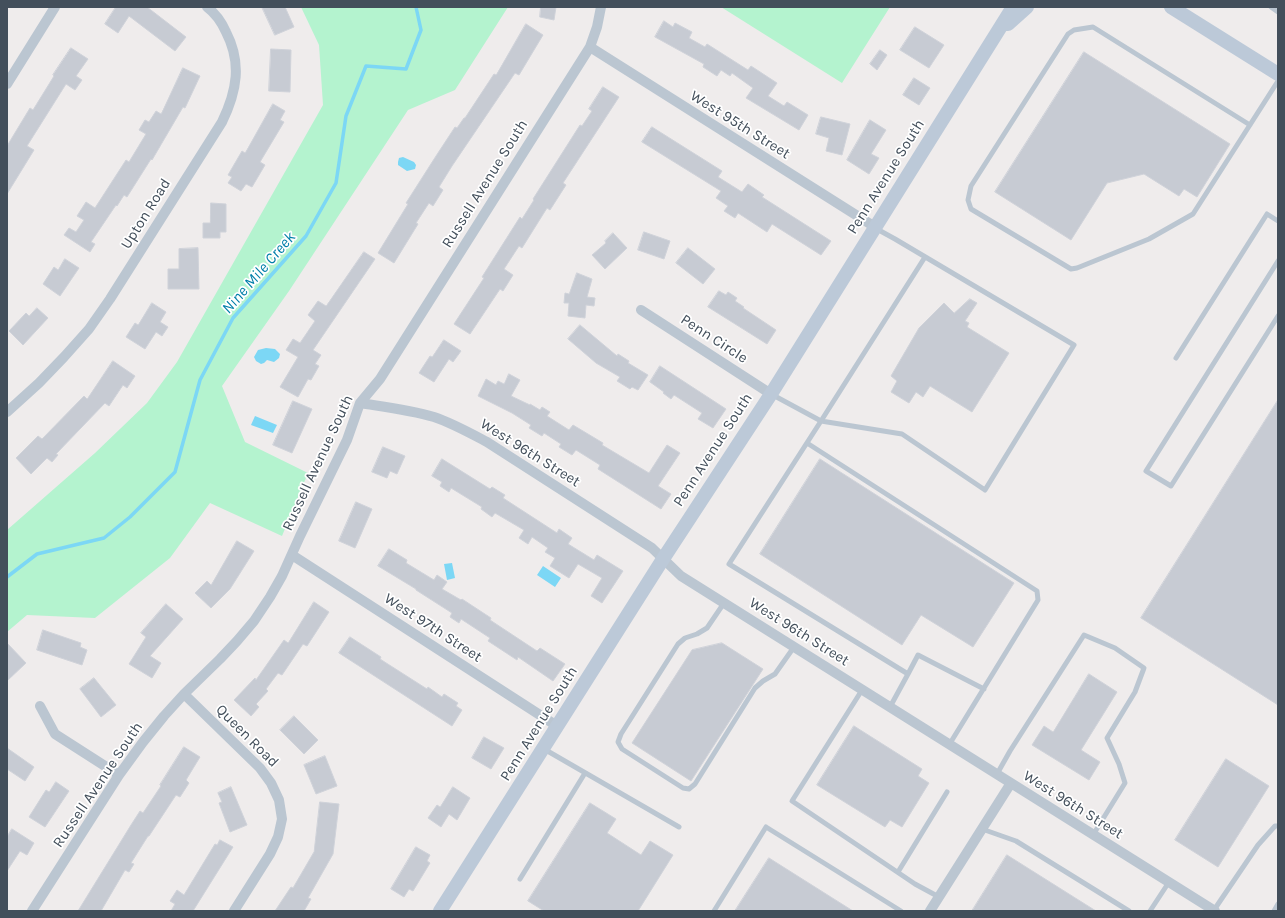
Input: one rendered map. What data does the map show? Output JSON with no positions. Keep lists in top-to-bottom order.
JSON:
{
  "streets": {
    "main road": ["Penn Avenue South"],
    "street": [
      "West 95th Street",
      "Russell Avenue South",
      "Upton Road",
      "Penn Circle",
      "West 96th Street",
      "West 97th Street",
      "Queen Road"
    ]
  },
  "crossings": [
    ["West 95th Street", "Penn Avenue South"],
    ["West 95th Street", "Russell Avenue South"],
    ["Penn Avenue South", "Penn Circle"],
    ["Penn Avenue South", "West 96th Street"],
    ["Penn Avenue South", "West 97th Street"],
    ["Russell Avenue South", "West 96th Street"],
    ["Russell Avenue South", "West 97th Street"],
    ["Russell Avenue South", "Queen Road"]
  ],
  "water": ["Nine Mile Creek"]
}
